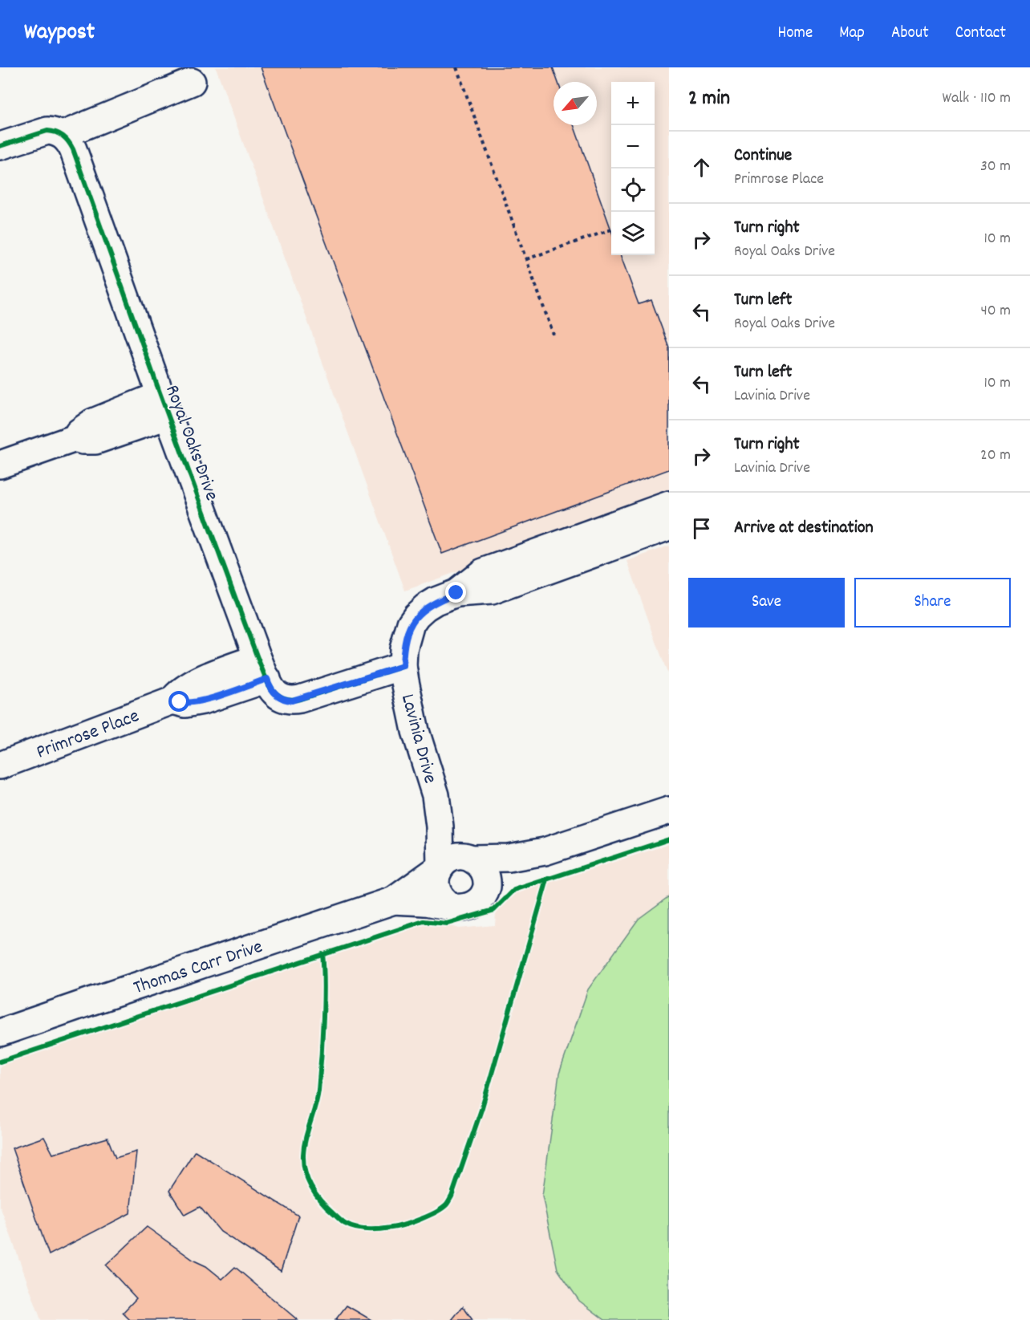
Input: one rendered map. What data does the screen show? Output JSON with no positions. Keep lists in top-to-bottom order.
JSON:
{
  "streets": {
    "street": [
      "Royal Oaks Drive",
      "Primrose Place",
      "Lavinia Drive",
      "Thomas Carr Drive"
    ]
  },
  "crossings": [
    ["Royal Oaks Drive", "Primrose Place"],
    ["Royal Oaks Drive", "Lavinia Drive"],
    ["Lavinia Drive", "Thomas Carr Drive"]
  ],
  "north": "bottom left",
  "page": {
    "header": "Waypost",
    "nav": [
      "Home",
      "Map",
      "About",
      "Contact"
    ],
    "heading": ["2 min", "Walk · 110 m"],
    "map_buttons": ["+", "−"],
    "list": [
      ["Continue", "Primrose Place", "30 m"],
      ["Turn right", "Royal Oaks Drive", "10 m"],
      ["Turn left", "Royal Oaks Drive", "40 m"],
      ["Turn left", "Lavinia Drive", "10 m"],
      ["Turn right", "Lavinia Drive", "20 m"],
      "Arrive at destination"
    ],
    "buttons": ["Save", "Share"]
  }
}
